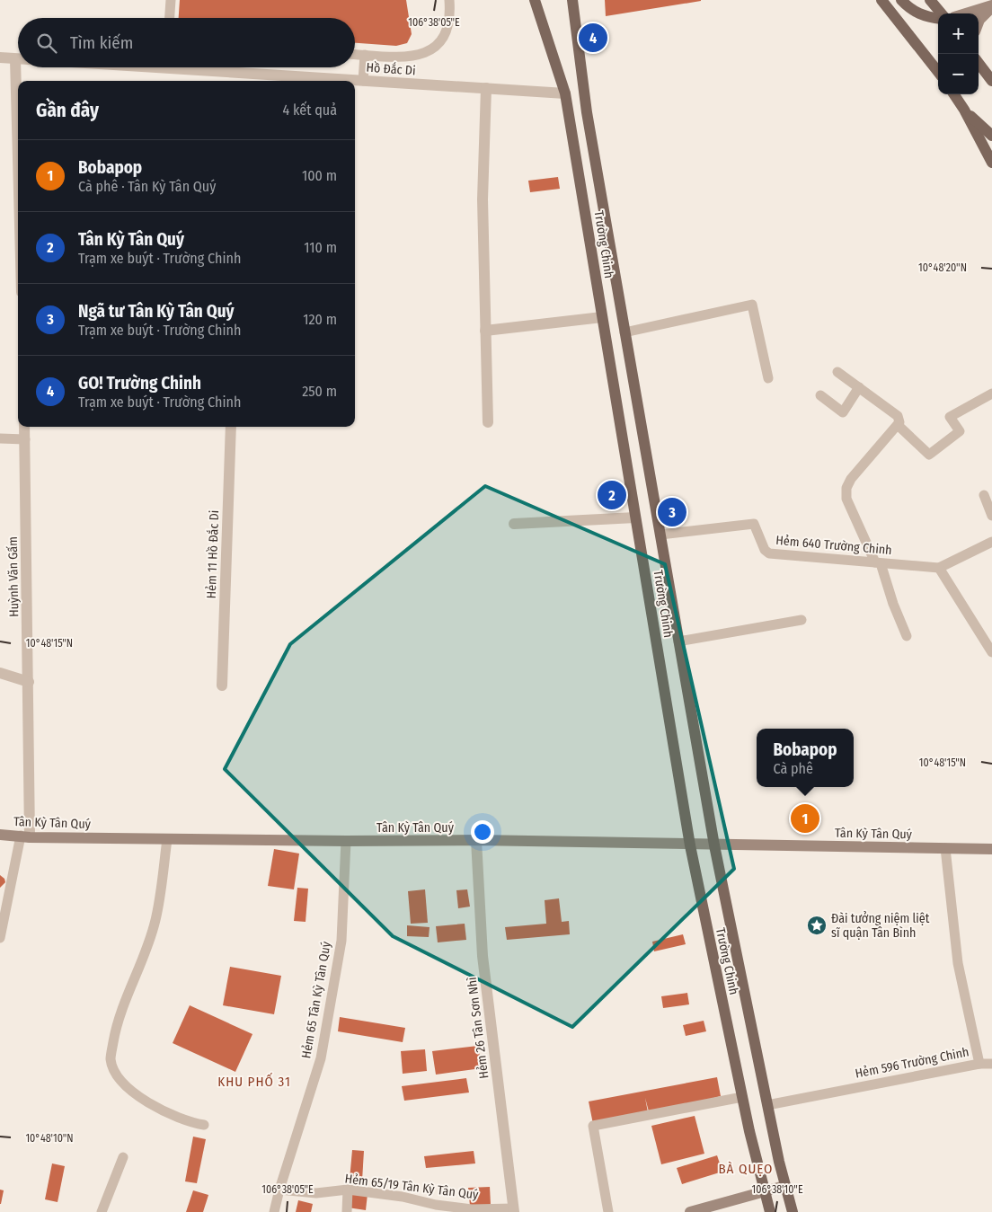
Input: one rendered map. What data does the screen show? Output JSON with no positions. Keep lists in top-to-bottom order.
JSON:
{
  "streets": {
    "main road": ["Trường Chinh", "Tân Kỳ Tân Quý"],
    "street": [
      "Hồ Đắc Di",
      "Hẻm 11 Hồ Đắc Di",
      "Huỳnh Văn Gấm",
      "Hẻm 26 Tân Sơn Nhì"
    ],
    "lane": [
      "Hẻm 640 Trường Chinh",
      "Hẻm 65 Tân Kỳ Tân Quý",
      "Hẻm 596 Trường Chinh",
      "Hẻm 65/19 Tân Kỳ Tân Quý"
    ]
  },
  "crossings": [
    ["Hồ Đắc Di", "Trường Chinh"],
    ["Trường Chinh", "Hẻm 640 Trường Chinh"],
    ["Trường Chinh", "Tân Kỳ Tân Quý"],
    ["Trường Chinh", "Hẻm 596 Trường Chinh"],
    ["Huỳnh Văn Gấm", "Tân Kỳ Tân Quý"],
    ["Tân Kỳ Tân Quý", "Hẻm 65 Tân Kỳ Tân Quý"],
    ["Tân Kỳ Tân Quý", "Hẻm 26 Tân Sơn Nhì"],
    ["Tân Kỳ Tân Quý", "Hẻm 596 Trường Chinh"],
    ["Hẻm 65 Tân Kỳ Tân Quý", "Hẻm 65/19 Tân Kỳ Tân Quý"],
    ["Hẻm 26 Tân Sơn Nhì", "Hẻm 65/19 Tân Kỳ Tân Quý"]
  ],
  "districts": ["KHU PHỐ 31", "BÀ QUẸO"],
  "places": {
    "place": ["Đài tưởng niệm liệt sĩ quận Tân Bình"]
  },
  "page": {
    "map_buttons": ["+", "−"],
    "search": "Tìm kiếm",
    "pins": [
      "4",
      "2",
      "3",
      "1"
    ],
    "heading": ["Gần đây", "4 kết quả"],
    "list": [
      {
        "mark": "1",
        "name": "Bobapop",
        "note": "Cà phê · Tân Kỳ Tân Quý",
        "value": "100 m"
      },
      {
        "mark": "2",
        "name": "Tân Kỳ Tân Quý",
        "note": "Trạm xe buýt · Trường Chinh",
        "value": "110 m"
      },
      {
        "mark": "3",
        "name": "Ngã tư Tân Kỳ Tân Quý",
        "note": "Trạm xe buýt · Trường Chinh",
        "value": "120 m"
      },
      {
        "mark": "4",
        "name": "GO! Trường Chinh",
        "note": "Trạm xe buýt · Trường Chinh",
        "value": "250 m"
      }
    ],
    "popup": ["Bobapop", "Cà phê"]
  },
  "coordinates": [
    "106°38'05\"E",
    "10°48'20\"N",
    "10°48'15\"N",
    "10°48'10\"N",
    "106°38'10\"E"
  ]
}
